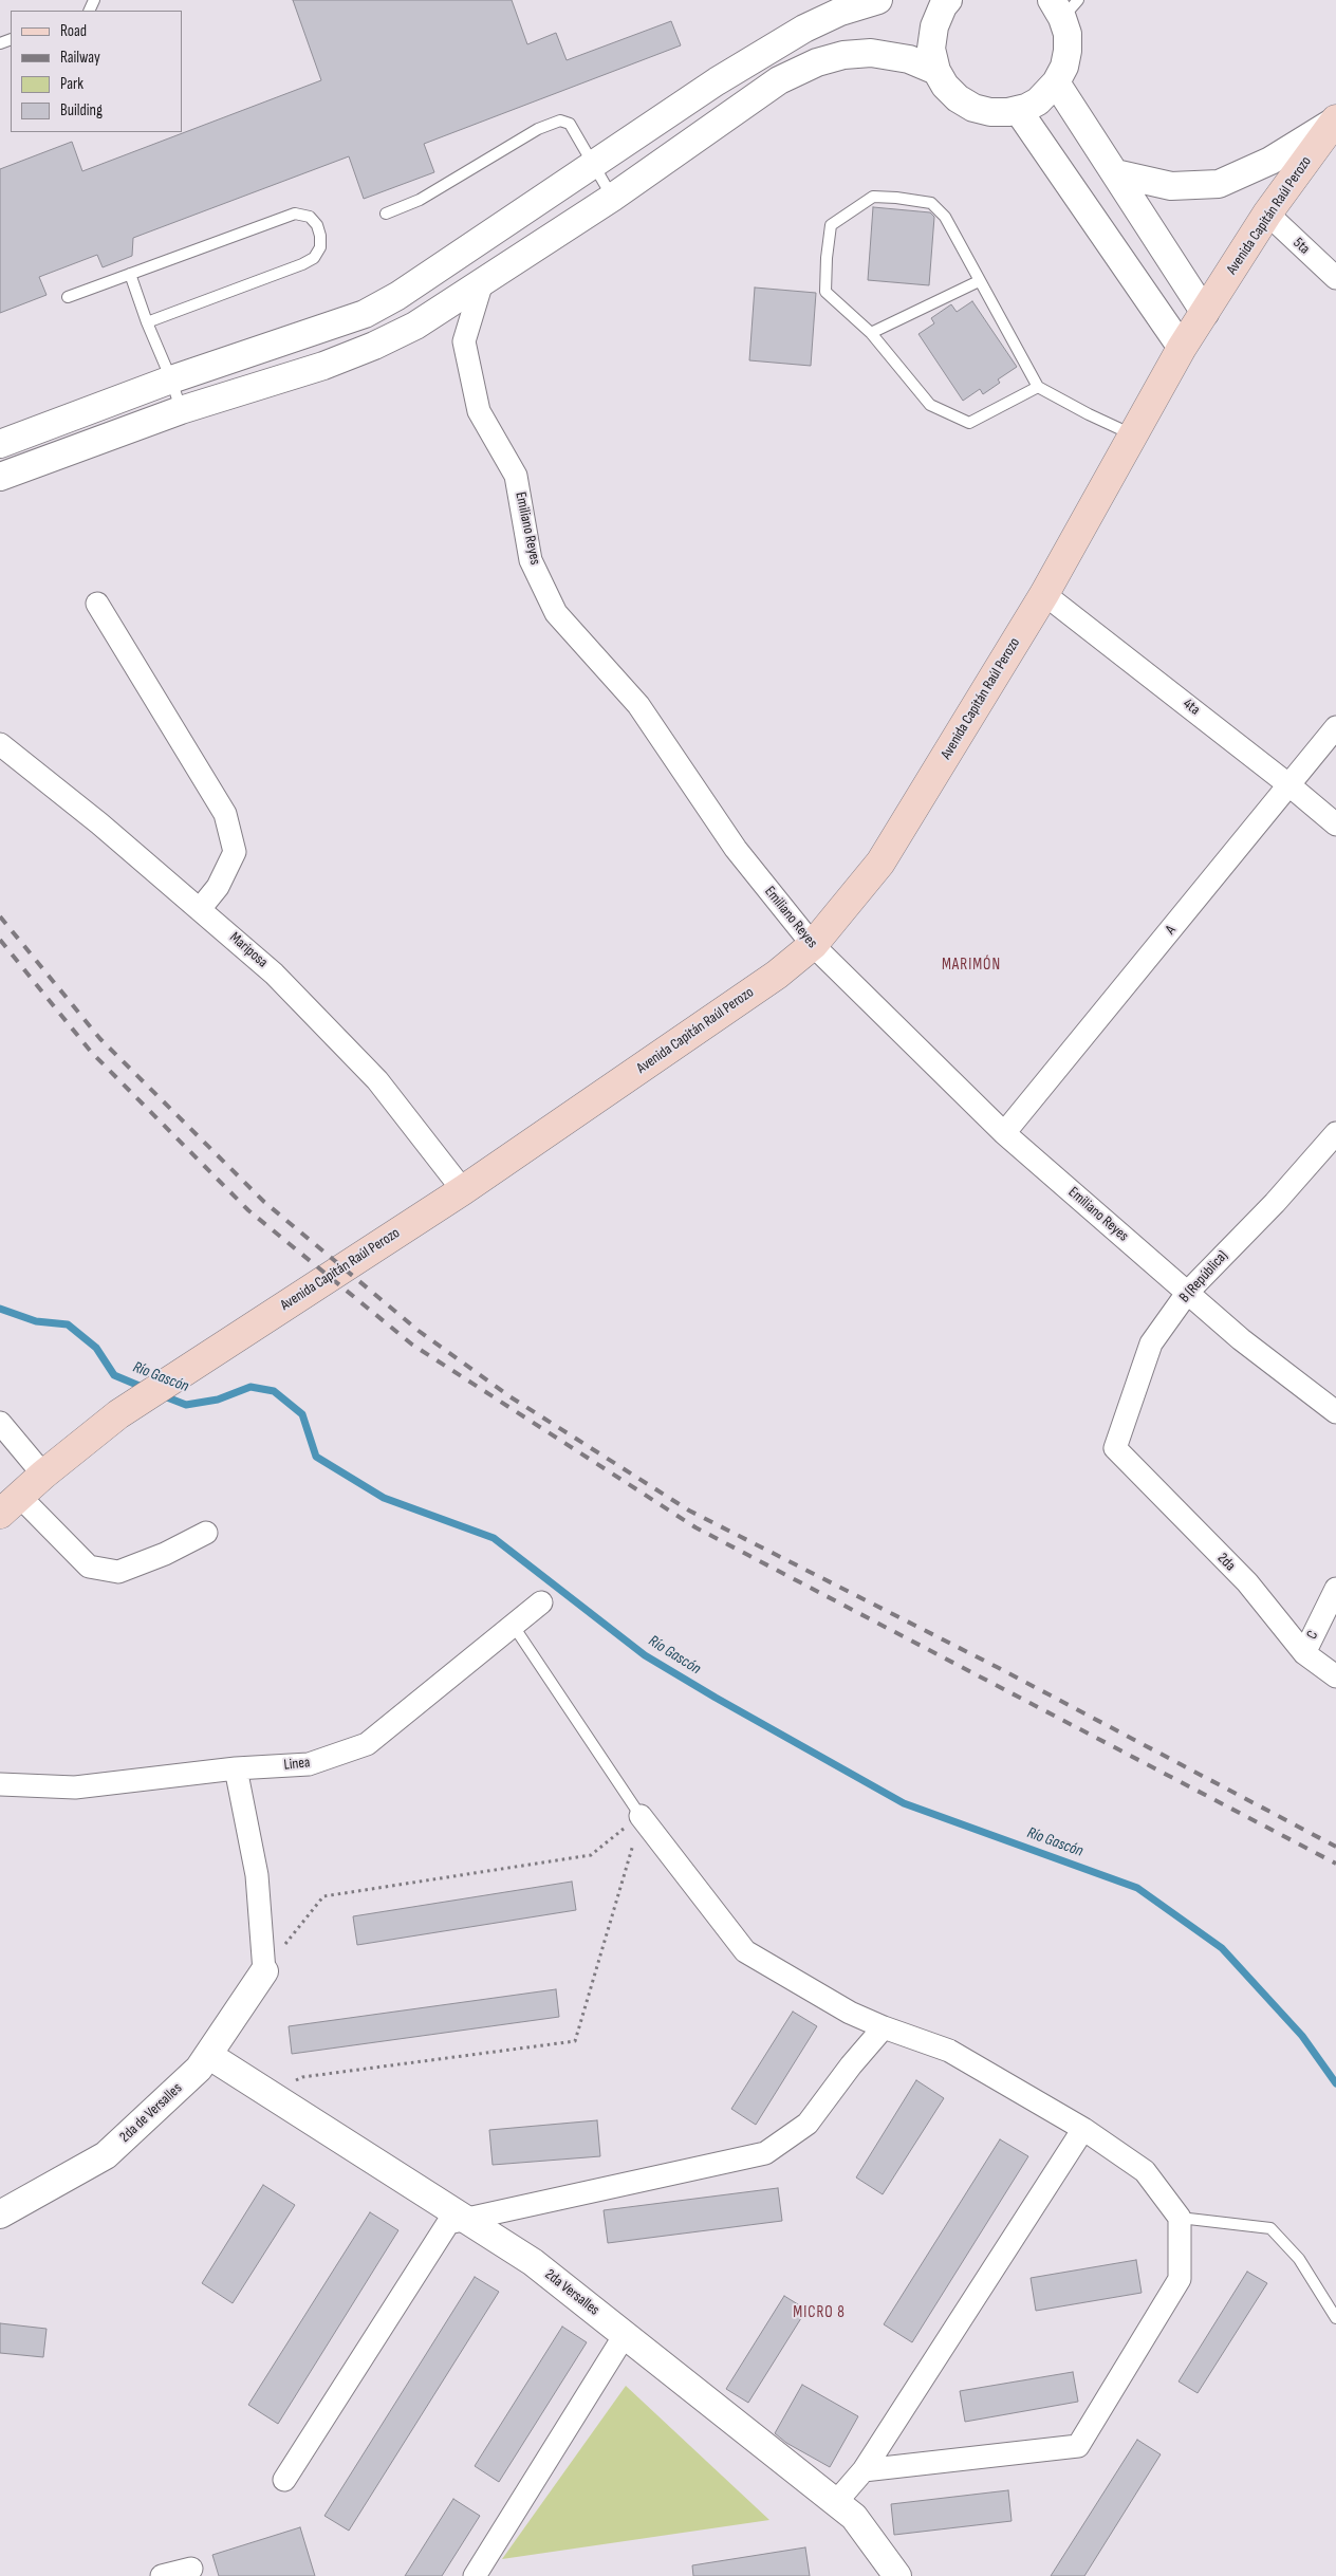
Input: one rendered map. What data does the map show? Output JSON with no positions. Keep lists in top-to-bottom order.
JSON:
{
  "streets": {
    "main road": ["Avenida Capitán Raúl Perozo"],
    "street": [
      "5ta",
      "Emiliano Reyes",
      "4ta",
      "A",
      "Mariposa",
      "B (República)",
      "2da",
      "C",
      "Linea",
      "2da de Versalles",
      "2da Versalles"
    ]
  },
  "crossings": [
    ["Avenida Capitán Raúl Perozo", "5ta"],
    ["Avenida Capitán Raúl Perozo", "Emiliano Reyes"],
    ["Avenida Capitán Raúl Perozo", "4ta"],
    ["Avenida Capitán Raúl Perozo", "Mariposa"],
    ["Emiliano Reyes", "A"],
    ["Emiliano Reyes", "B (República)"],
    ["4ta", "A"],
    ["B (República)", "2da"],
    ["2da", "C"],
    ["2da de Versalles", "2da Versalles"]
  ],
  "districts": ["MARIMÓN", "MICRO 8"],
  "water": ["Río Gascón"],
  "legend": [
    "Road",
    "Railway",
    "Park",
    "Building"
  ]
}
